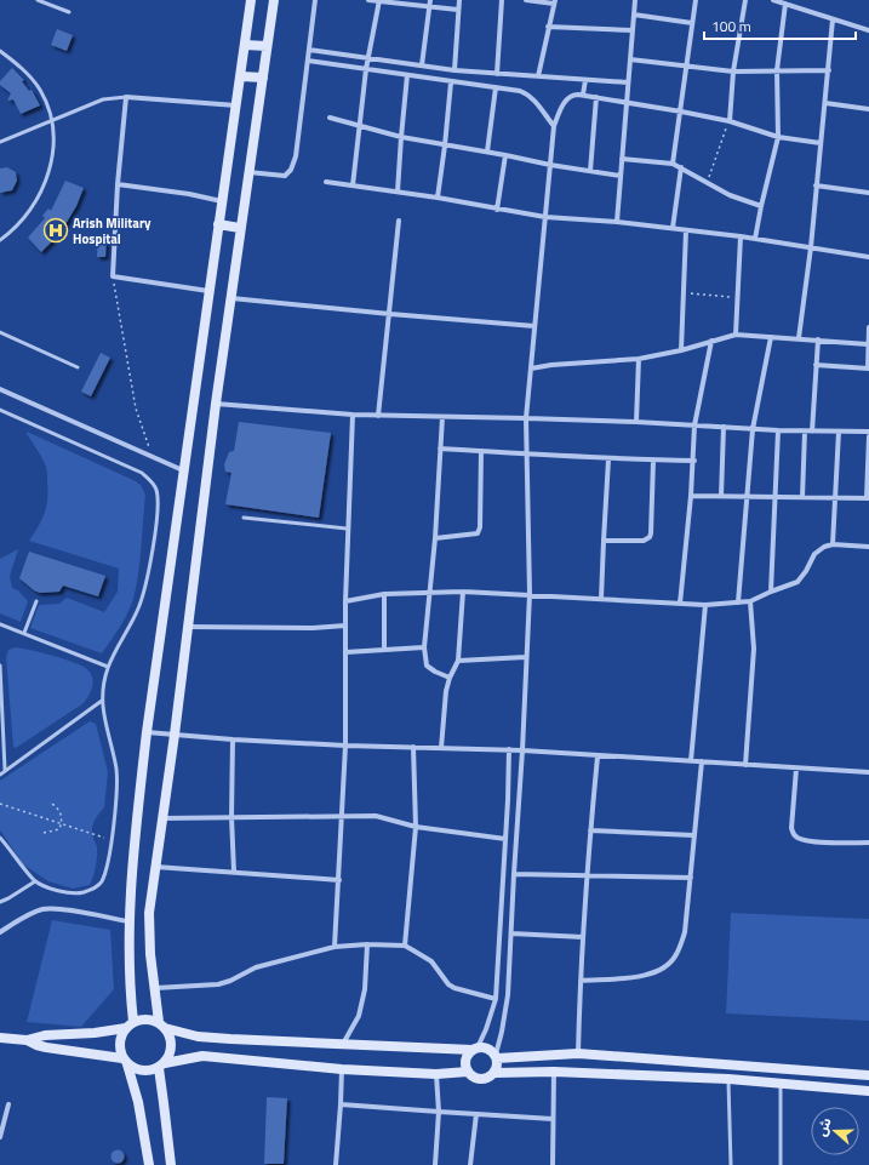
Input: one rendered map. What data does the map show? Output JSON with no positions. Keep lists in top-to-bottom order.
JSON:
{
  "places": {
    "hospital": ["Arish Military Hospital"]
  },
  "scale_bar": "100 m",
  "north": "left"
}
